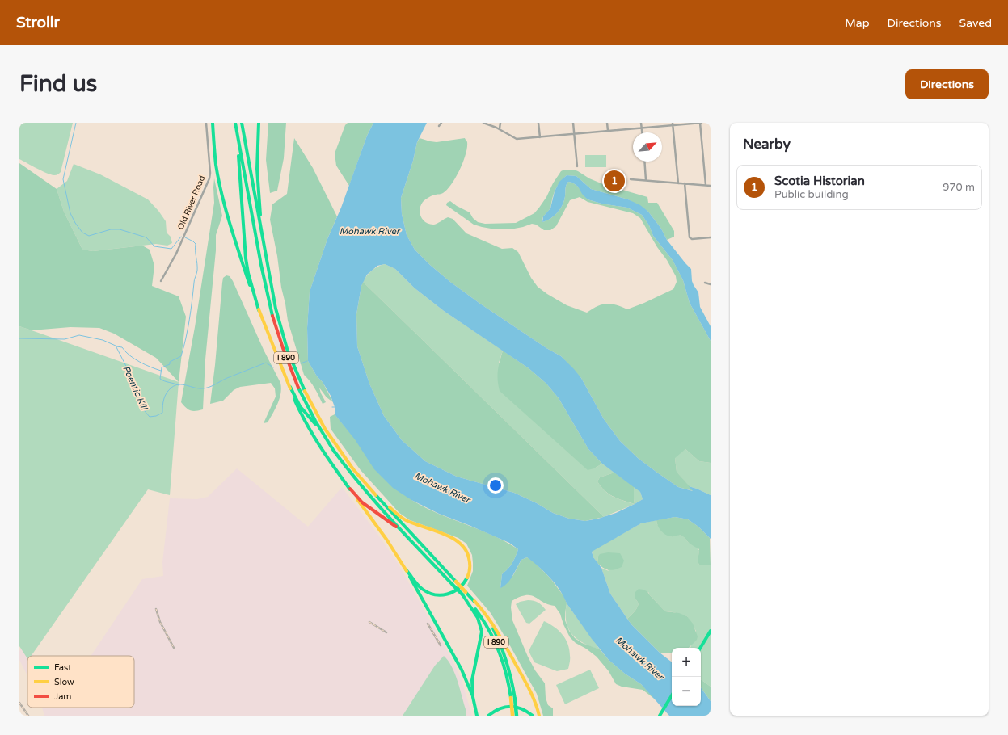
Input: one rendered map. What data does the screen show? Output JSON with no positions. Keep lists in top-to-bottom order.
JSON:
{
  "streets": {
    "main road": ["I 890"],
    "street": ["Old River Road"]
  },
  "water": ["Mohawk River", "Poentic Kill"],
  "legend": ["Fast", "Slow", "Jam"],
  "north": "top right",
  "page": {
    "header": "Strollr",
    "nav": ["Map", "Directions", "Saved"],
    "buttons": "Directions",
    "title": "Find us",
    "heading": "Nearby",
    "list": [
      {
        "mark": "1",
        "name": "Scotia Historian",
        "note": "Public building",
        "value": "970 m"
      }
    ],
    "pins": "1",
    "map_buttons": ["+", "−"]
  }
}
